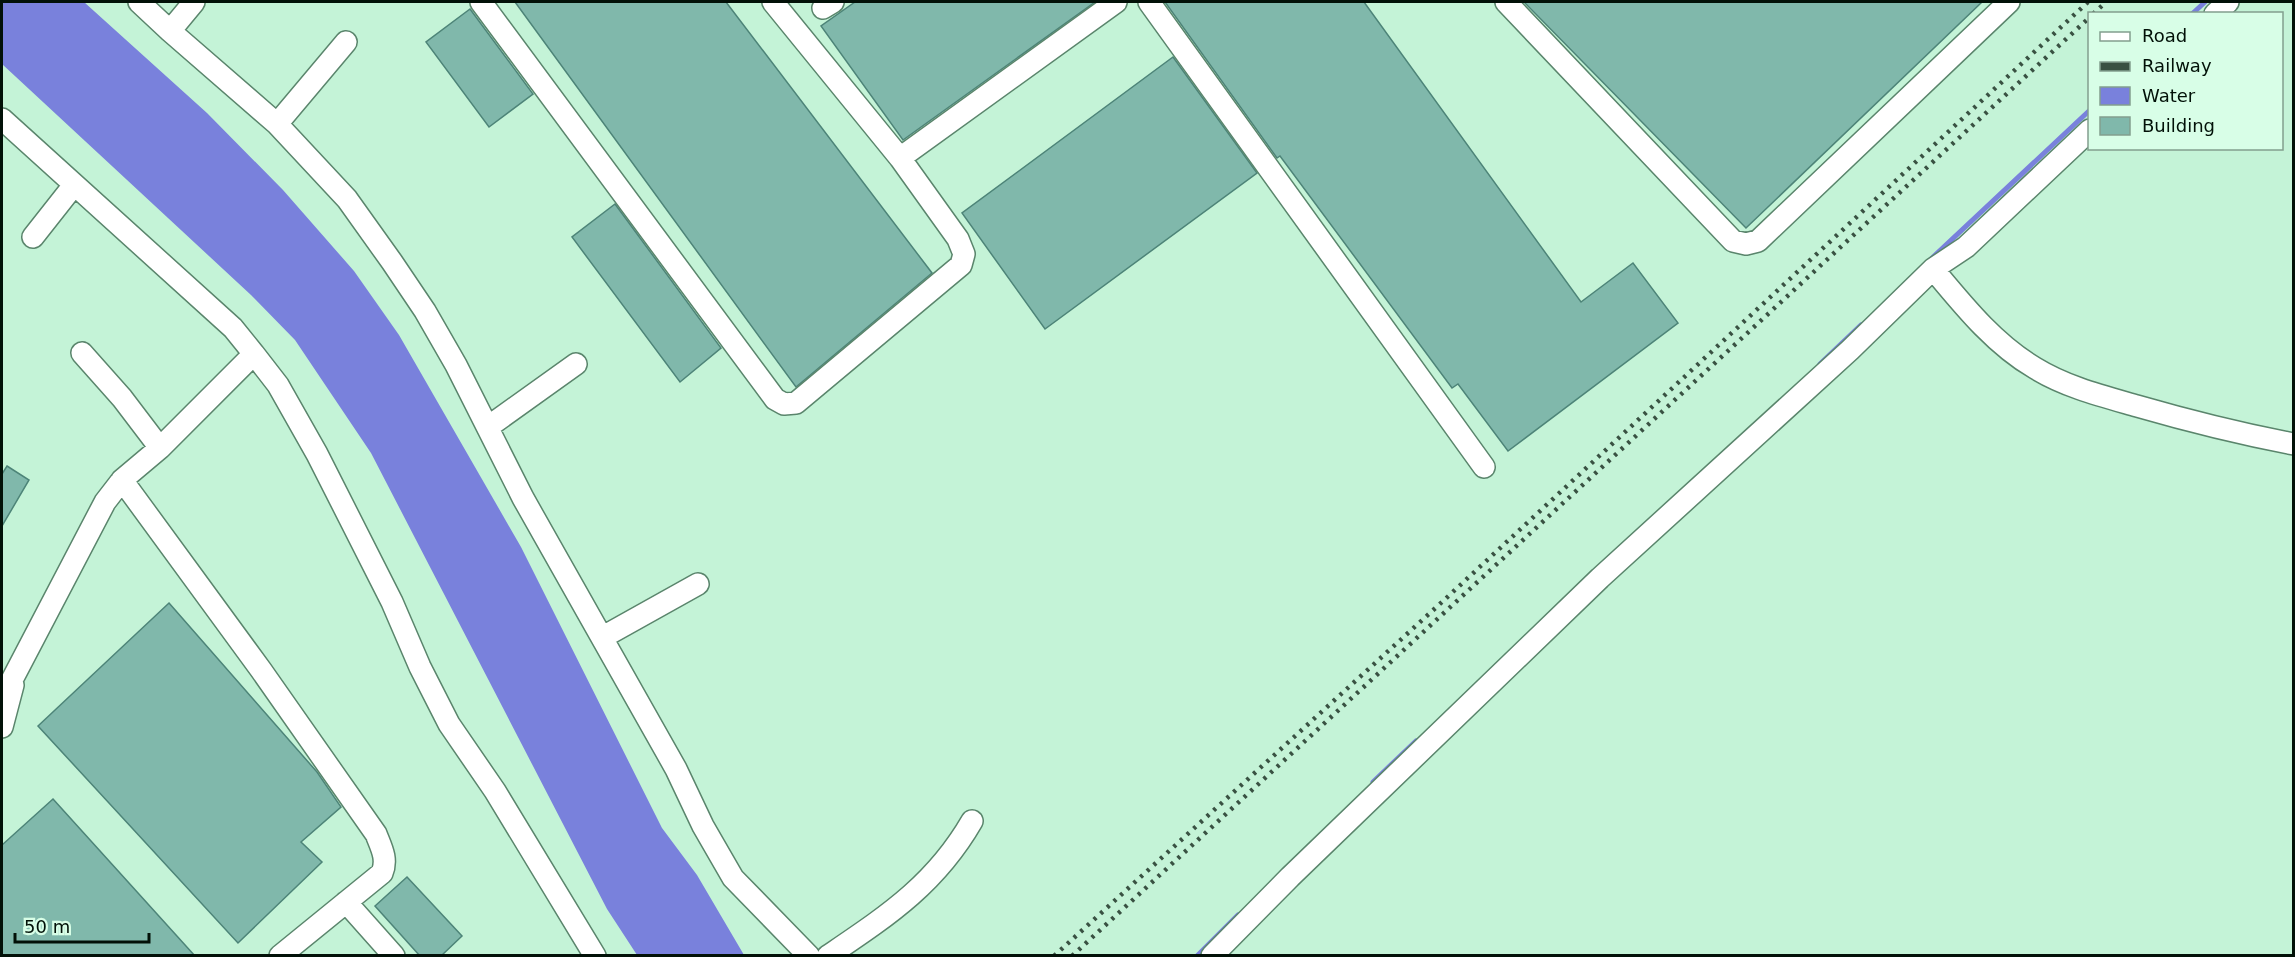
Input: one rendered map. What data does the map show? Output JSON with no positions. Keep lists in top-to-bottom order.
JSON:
{
  "legend": [
    "Road",
    "Railway",
    "Water",
    "Building"
  ],
  "scale_bar": "50 m"
}
